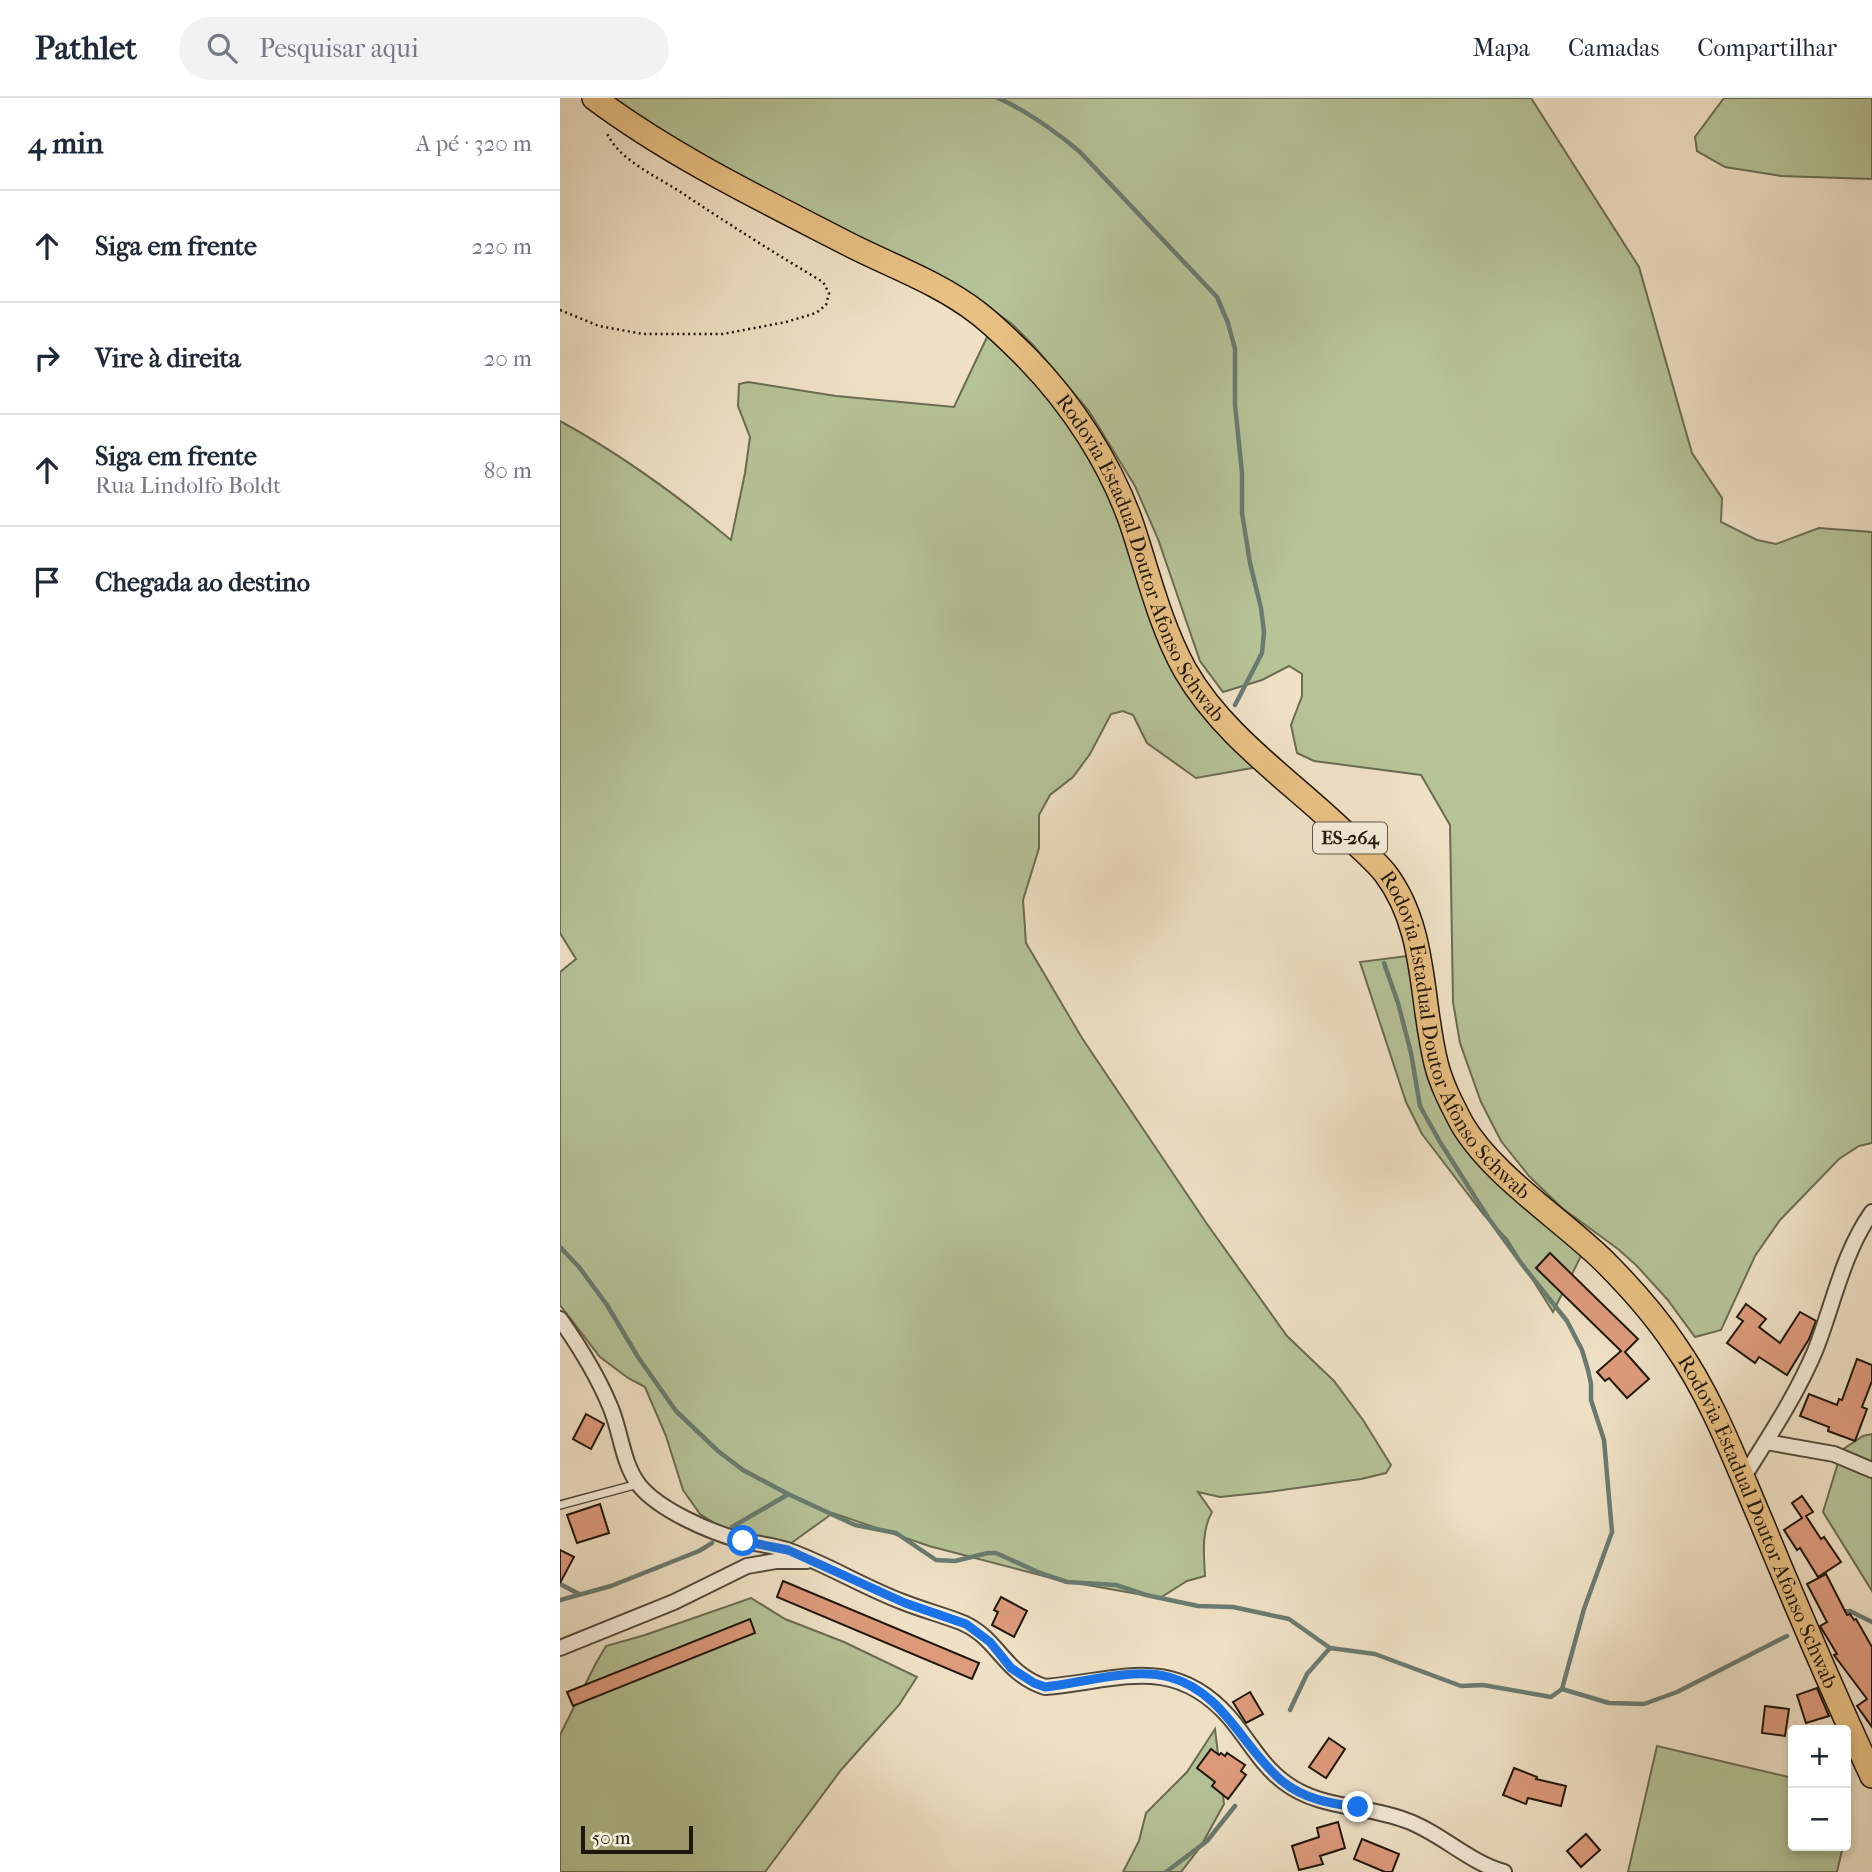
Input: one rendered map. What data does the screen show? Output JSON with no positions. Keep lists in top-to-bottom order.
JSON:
{
  "streets": {
    "main road": ["Rodovia Estadual Doutor Afonso Schwab", "ES-264"]
  },
  "scale_bar": "50 m",
  "page": {
    "header": "Pathlet",
    "search": "Pesquisar aqui",
    "nav": ["Mapa", "Camadas", "Compartilhar"],
    "heading": ["4 min", "A pé · 320 m"],
    "list": [
      ["Siga em frente", "220 m"],
      ["Vire à direita", "20 m"],
      ["Siga em frente", "Rua Lindolfo Boldt", "80 m"],
      "Chegada ao destino"
    ],
    "map_buttons": ["+", "−"],
    "scale": "50 m"
  }
}
